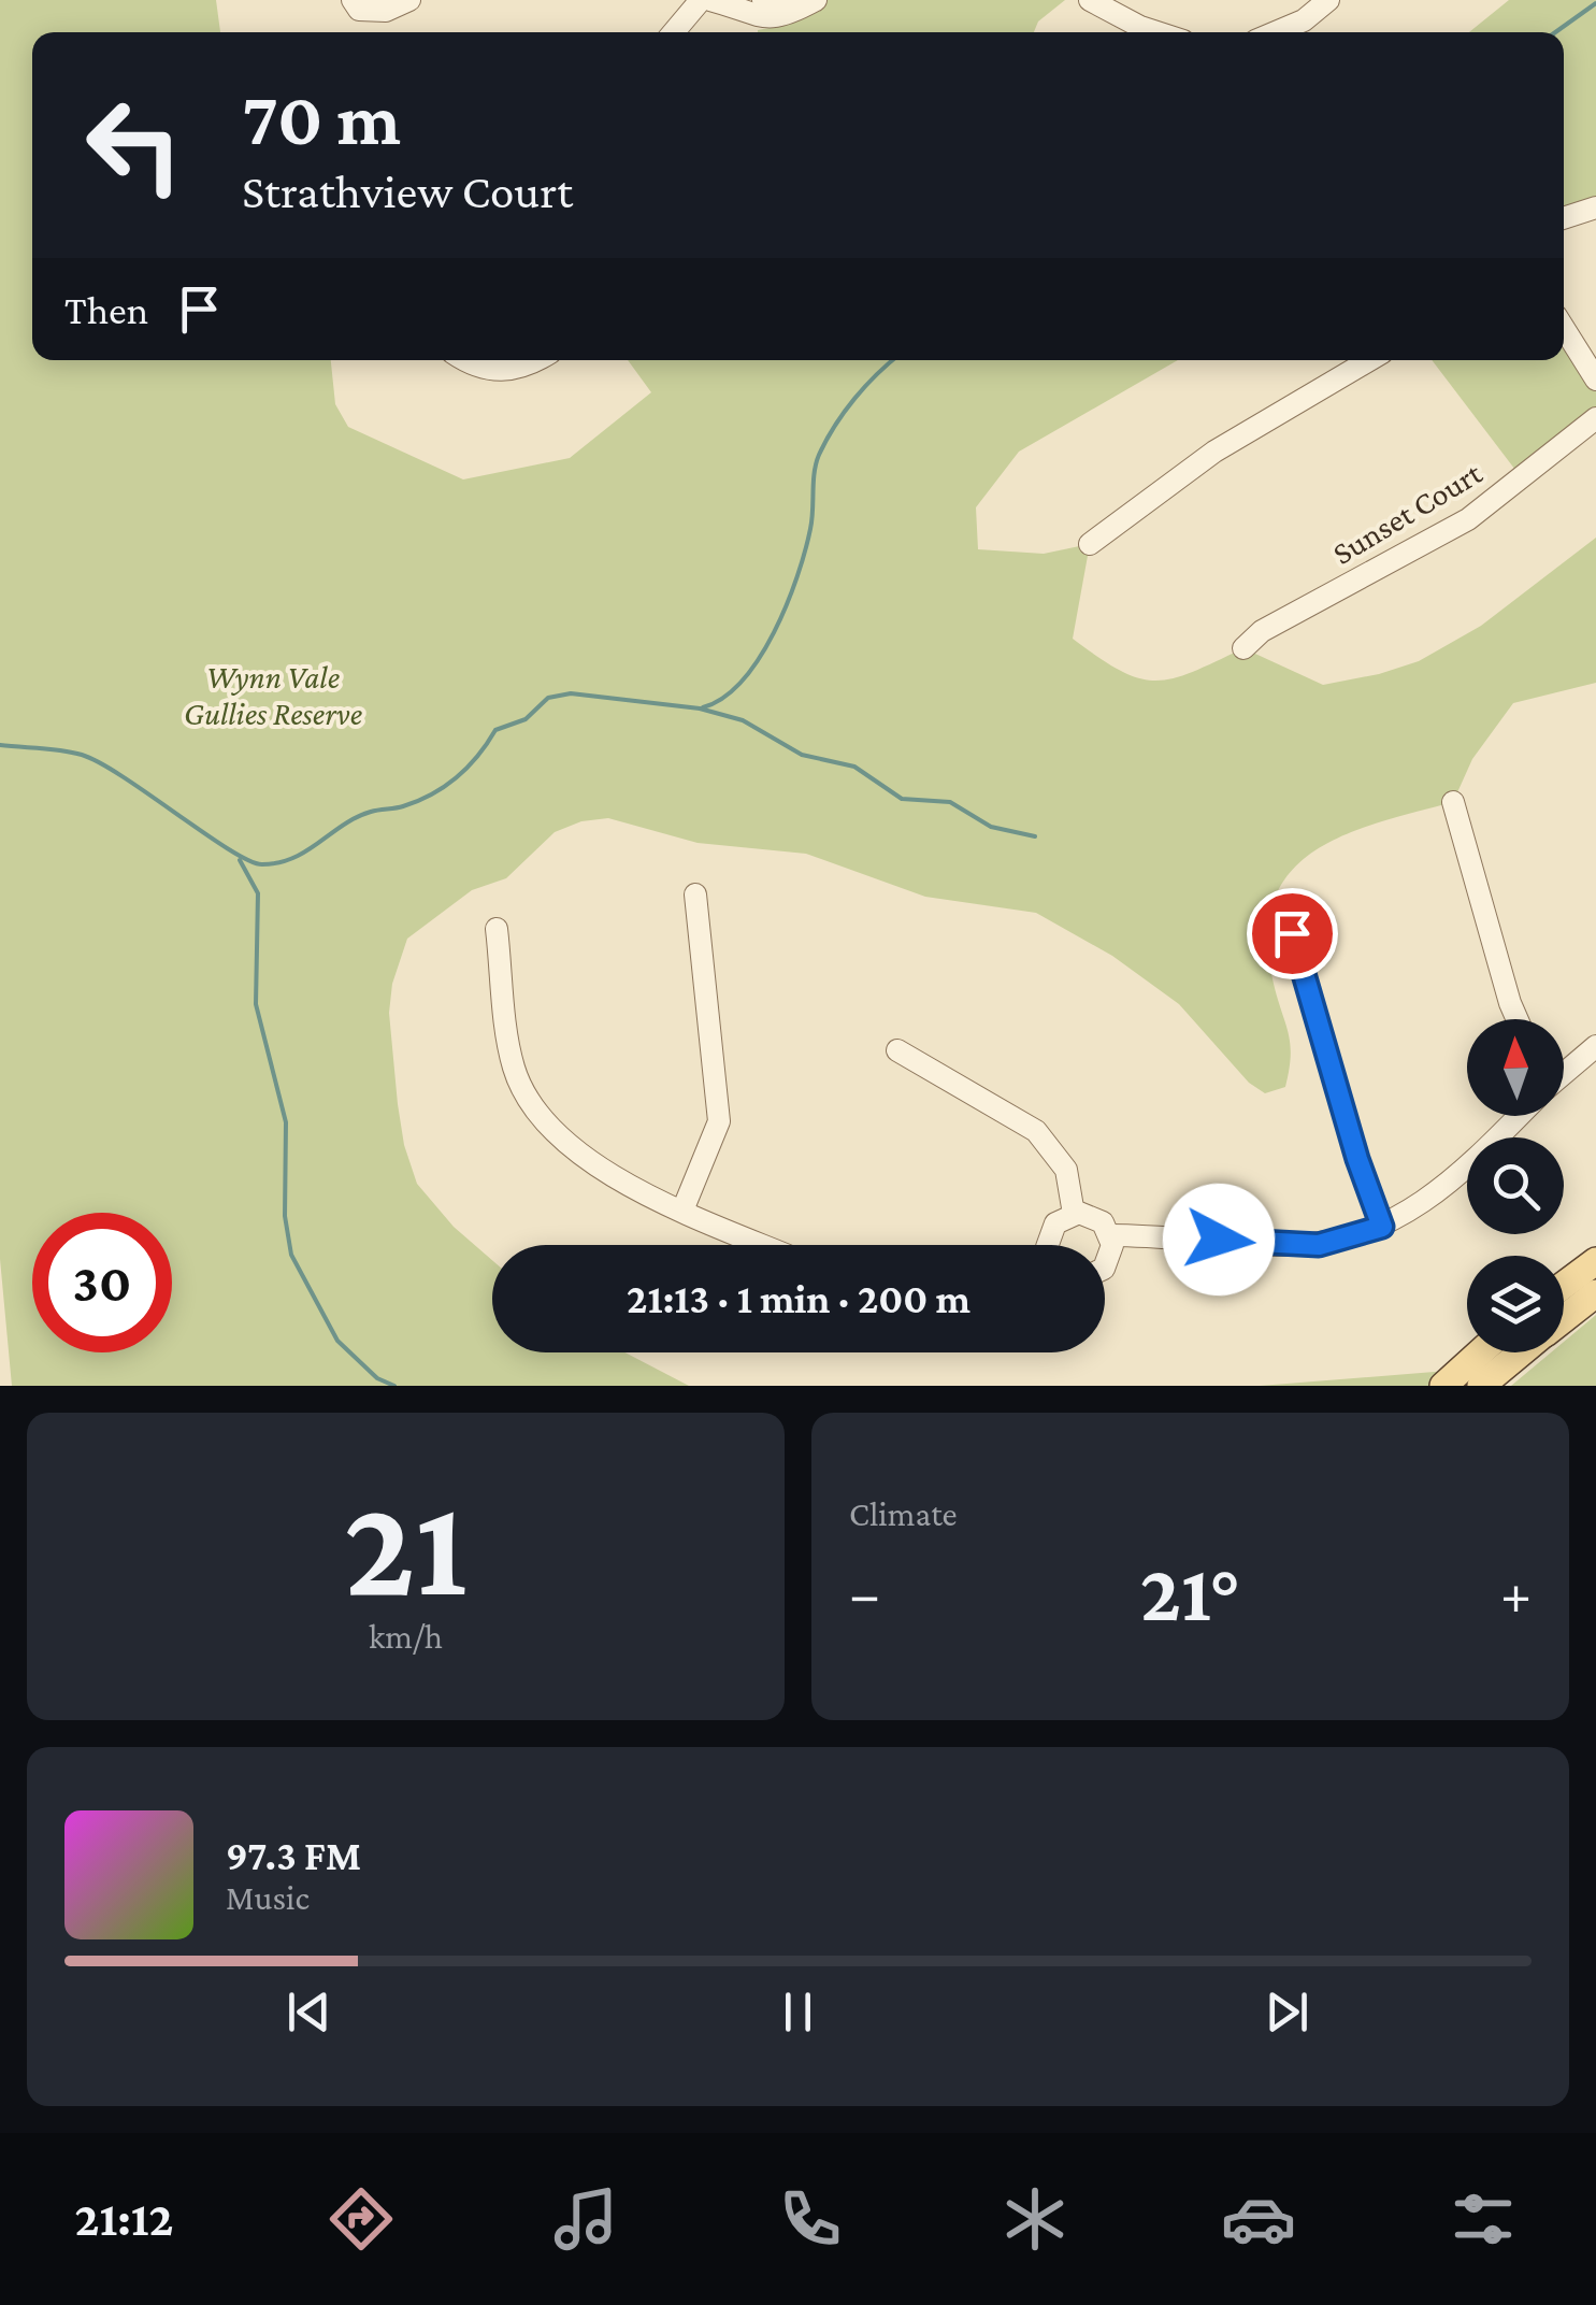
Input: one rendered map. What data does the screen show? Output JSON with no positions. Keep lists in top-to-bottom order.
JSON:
{
  "streets": {
    "street": ["Sunset Court"]
  },
  "parks": ["Wynn Vale Gullies Reserve"],
  "north": "top",
  "page": {
    "turn": ["70 m", "Strathview Court"],
    "then": "Then",
    "limit": "30",
    "trip": "21:13 · 1 min · 200 m",
    "tile": [
      ["21", "km/h"],
      "Climate"
    ],
    "heat": ["−", "21°", "+"],
    "song": ["97.3 FM", "Music"],
    "tabs": "21:12"
  }
}
